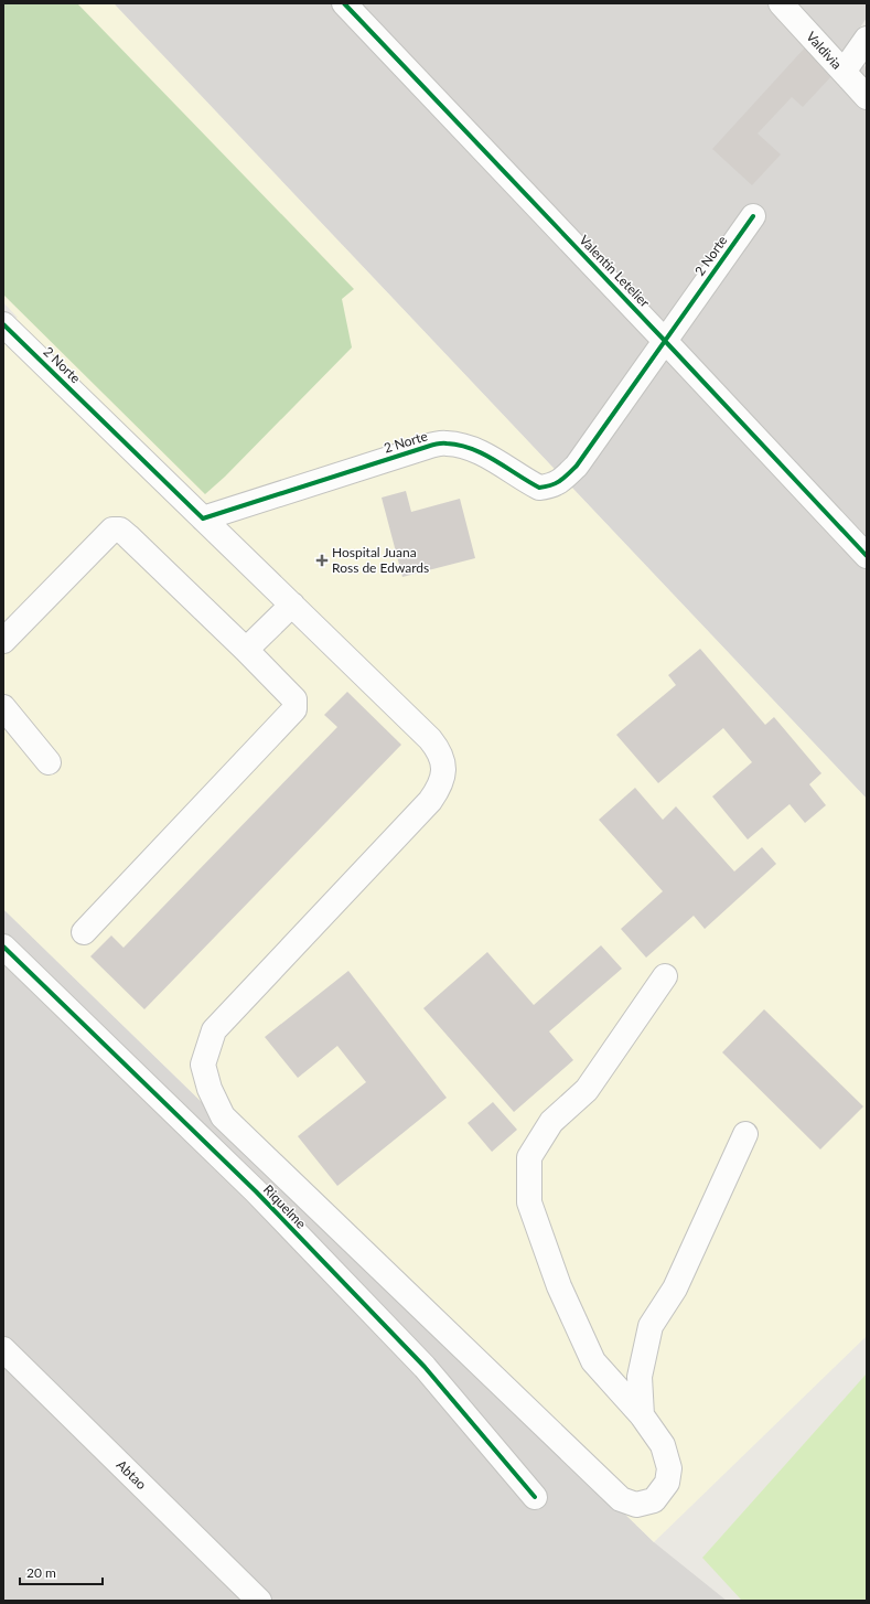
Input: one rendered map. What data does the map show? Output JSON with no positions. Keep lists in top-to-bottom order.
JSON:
{
  "streets": {
    "street": [
      "Valdivia",
      "2 Norte",
      "Valentín Letelier",
      "Riquelme",
      "Abtao"
    ]
  },
  "crossings": [
    ["2 Norte", "Valentín Letelier"]
  ],
  "places": {
    "health": ["Hospital Juana Ross de Edwards"]
  },
  "scale_bar": "20 m"
}
